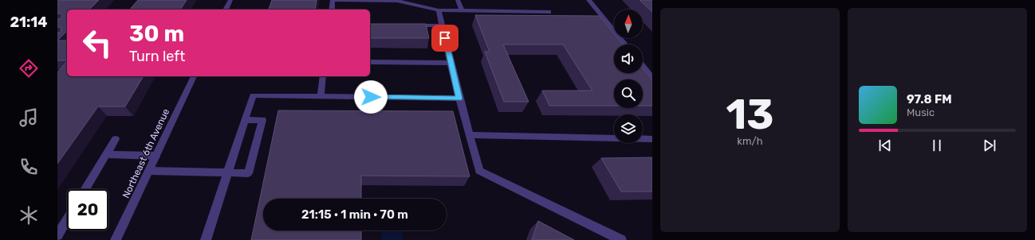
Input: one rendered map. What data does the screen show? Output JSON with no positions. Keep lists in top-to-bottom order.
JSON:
{
  "streets": {
    "street": ["Northeast 6th Avenue"]
  },
  "north": "top",
  "page": {
    "tabs": "21:14",
    "tile": ["13", "km/h"],
    "turn": ["30 m", "Turn left"],
    "song": ["97.8 FM", "Music"],
    "limit": "20",
    "trip": "21:15 · 1 min · 70 m"
  }
}
